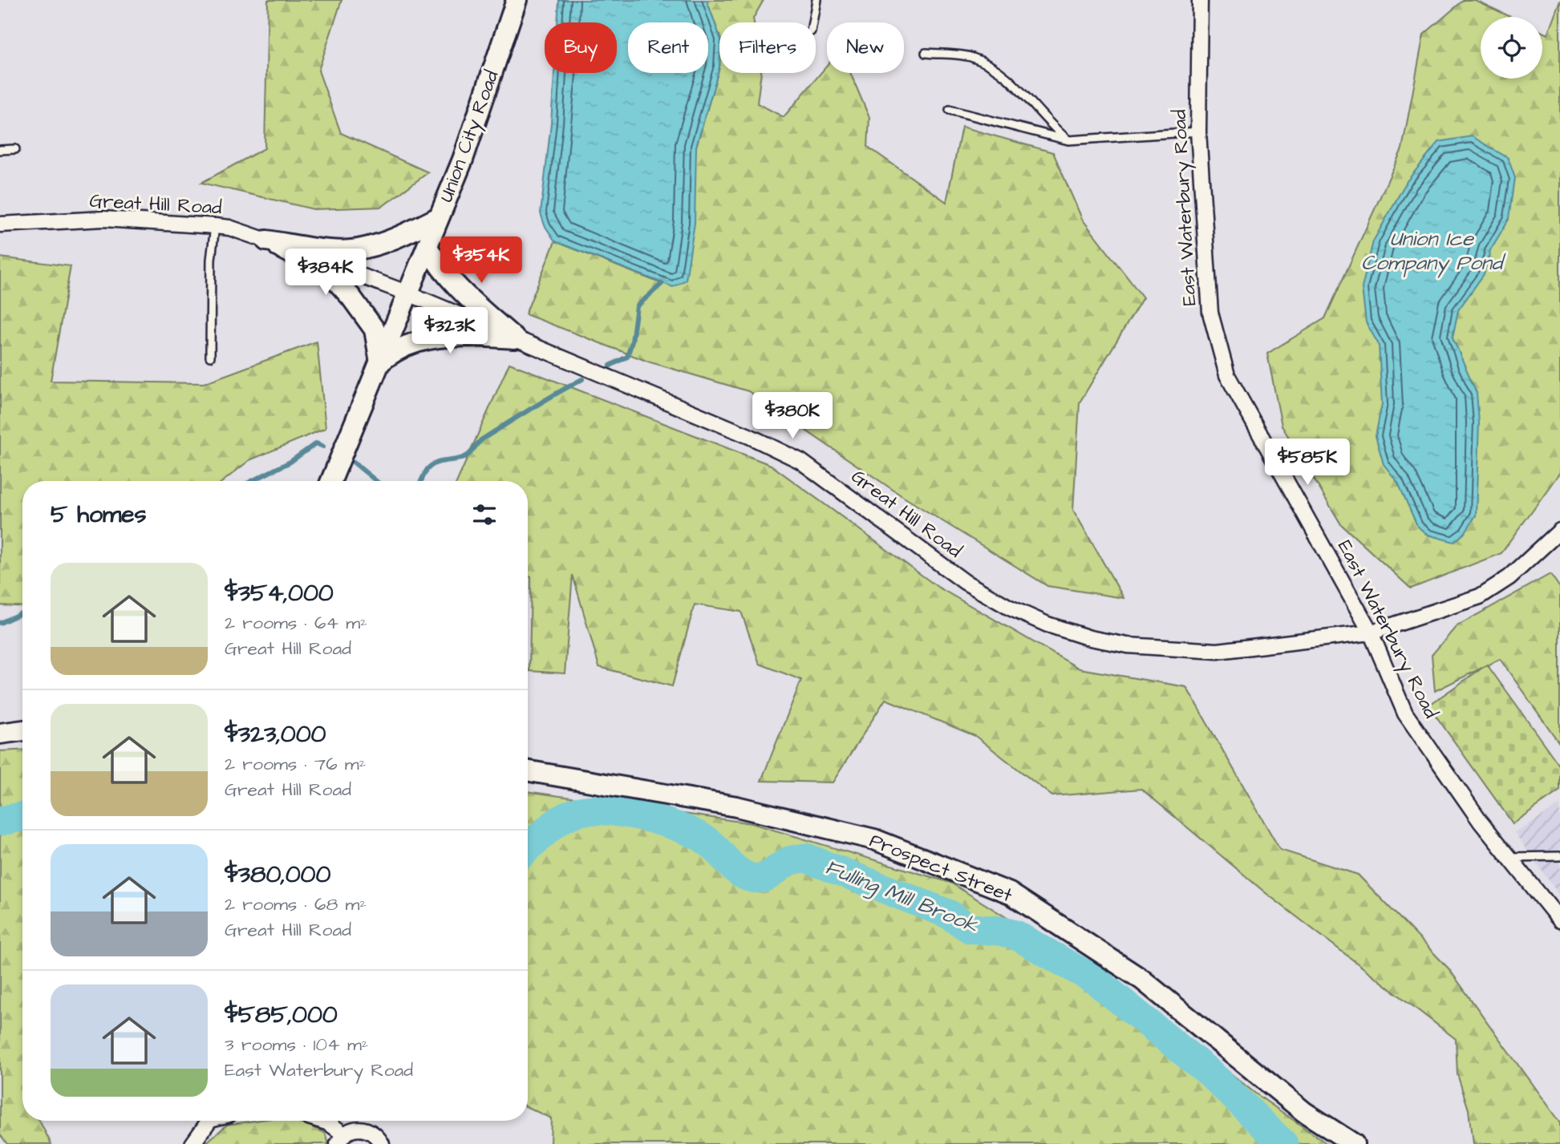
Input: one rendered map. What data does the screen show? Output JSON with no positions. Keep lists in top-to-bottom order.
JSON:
{
  "streets": {
    "main road": ["Union City Road", "Prospect Street"],
    "street": ["Great Hill Road", "East Waterbury Road"]
  },
  "crossings": [
    ["Union City Road", "Great Hill Road"],
    ["Great Hill Road", "East Waterbury Road"]
  ],
  "water": ["Union Ice Company Pond", "Fulling Mill Brook"],
  "page": {
    "chip": [
      "Buy",
      "Rent",
      "Filters",
      "New"
    ],
    "price": [
      "$354K",
      "$384K",
      "$323K",
      "$380K",
      "$585K"
    ],
    "heading": "5 homes",
    "list": [
      {
        "name": "$354,000",
        "note": "2 rooms · 64 m² · Great Hill Road"
      },
      {
        "name": "$323,000",
        "note": "2 rooms · 76 m² · Great Hill Road"
      },
      {
        "name": "$380,000",
        "note": "2 rooms · 68 m² · Great Hill Road"
      },
      {
        "name": "$585,000",
        "note": "3 rooms · 104 m² · East Waterbury Road"
      }
    ]
  }
}
